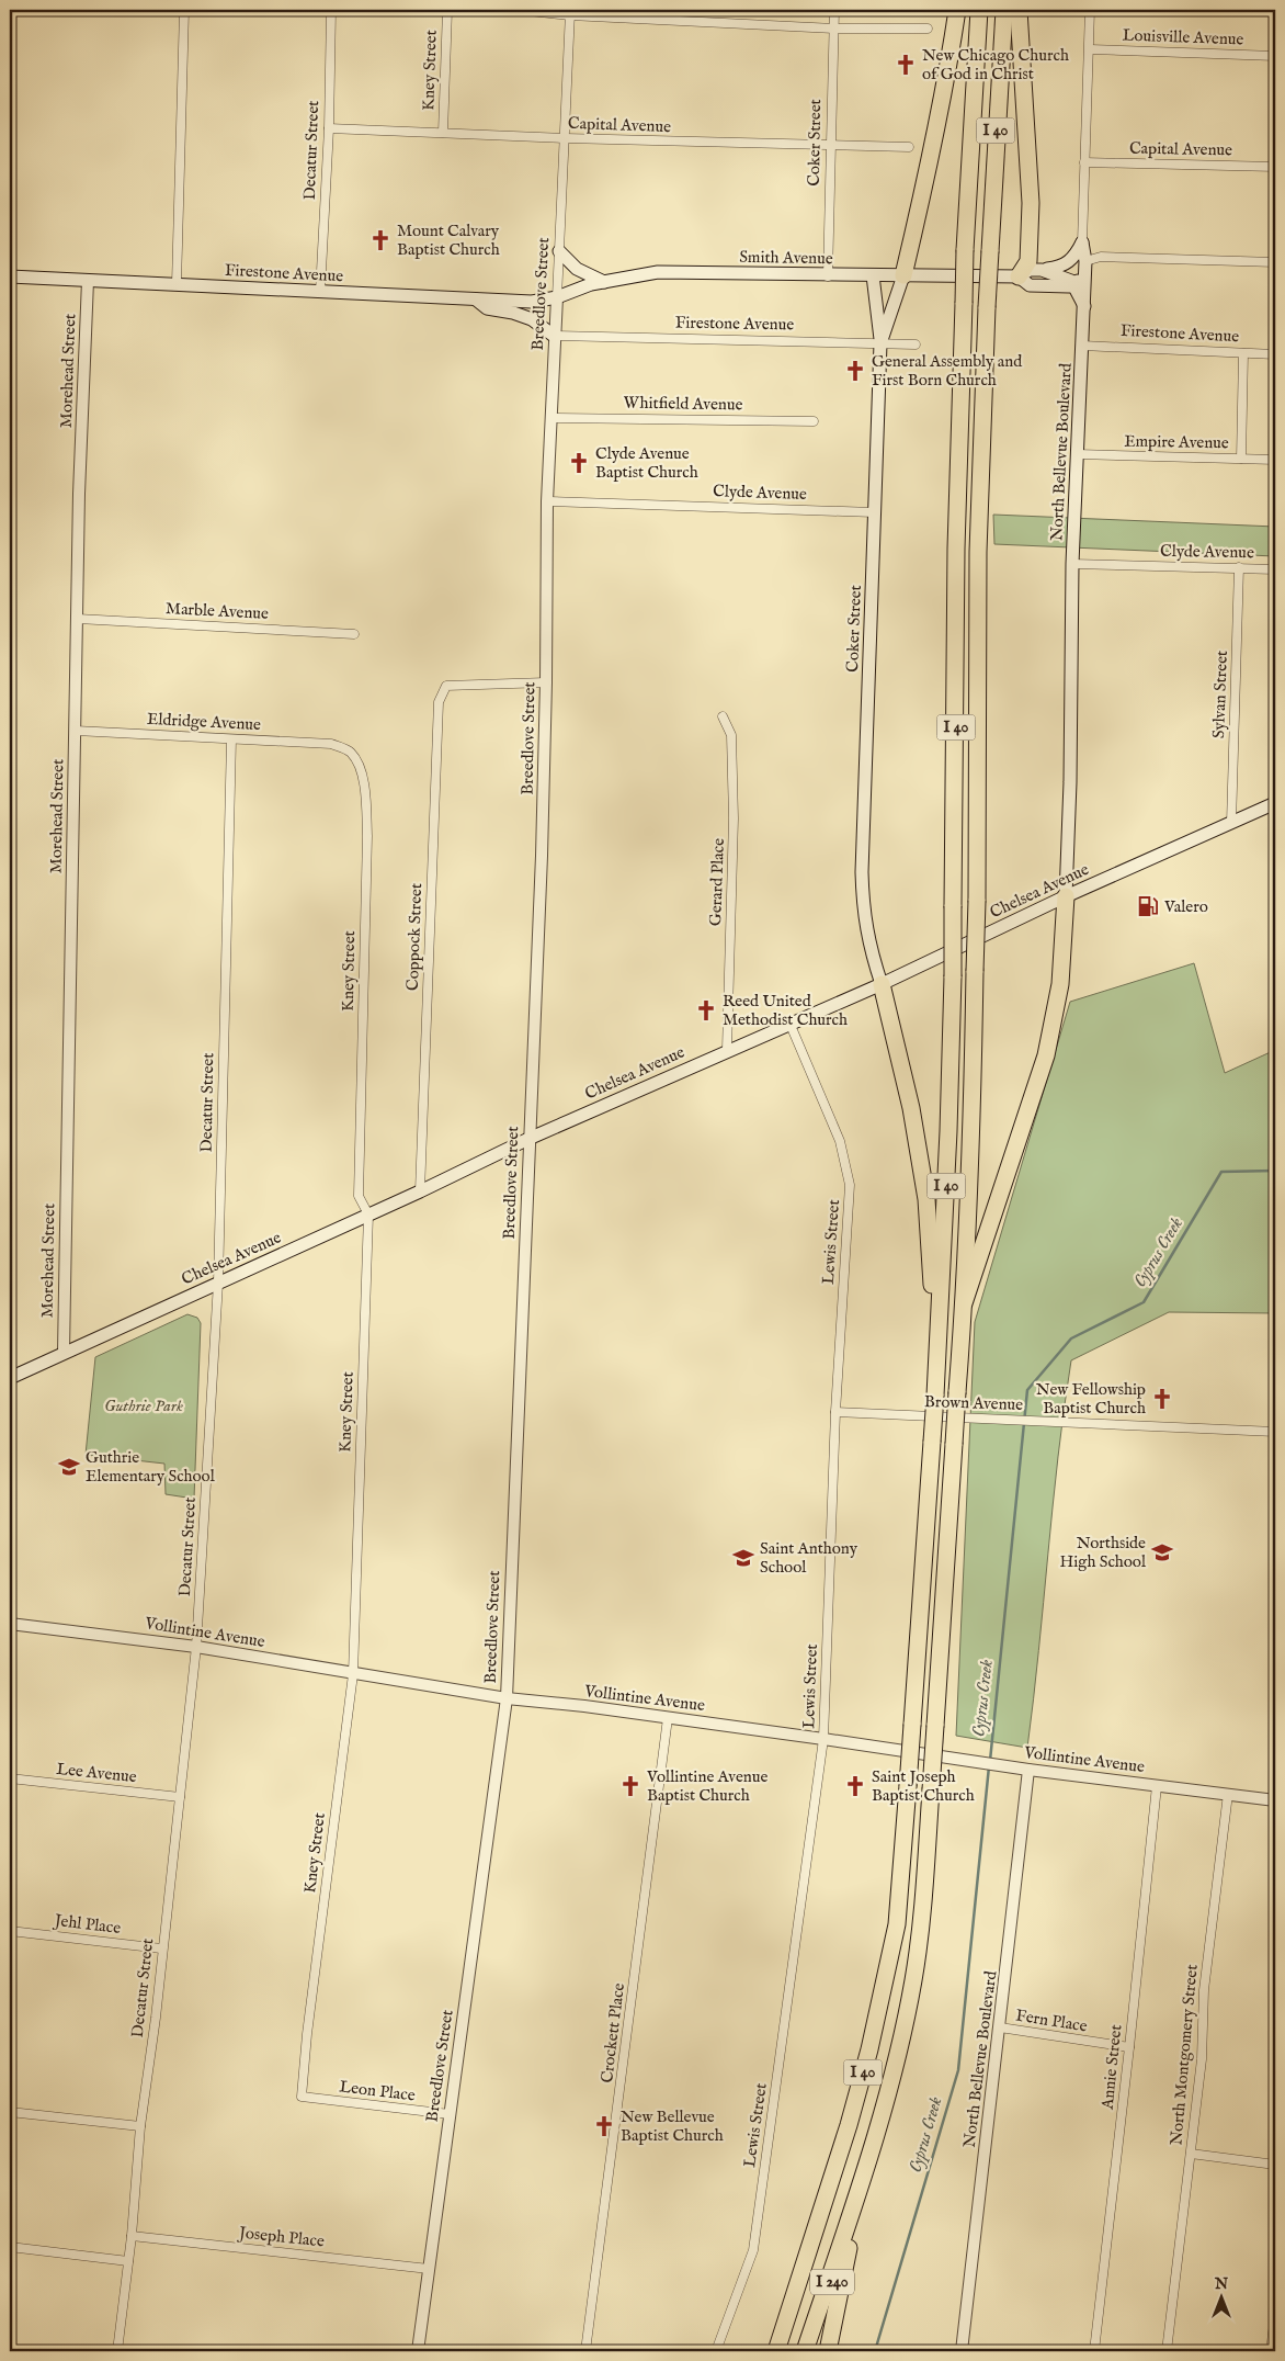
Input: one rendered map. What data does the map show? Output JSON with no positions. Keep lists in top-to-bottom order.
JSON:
{
  "streets": {
    "highway": ["I 40", "I 240"],
    "main road": [
      "Coker Street",
      "Smith Avenue",
      "Firestone Avenue",
      "North Bellevue Boulevard",
      "Chelsea Avenue"
    ],
    "street": [
      "Louisville Avenue",
      "Kney Street",
      "Capital Avenue",
      "Decatur Street",
      "Breedlove Street",
      "Morehead Street",
      "Whitfield Avenue",
      "Empire Avenue",
      "Clyde Avenue",
      "Marble Avenue",
      "Sylvan Street",
      "Eldridge Avenue",
      "Gerard Place",
      "Coppock Street",
      "Lewis Street",
      "Brown Avenue",
      "Vollintine Avenue",
      "Lee Avenue",
      "Jehl Place",
      "Fern Place",
      "Crockett Place",
      "North Montgomery Street",
      "Annie Street",
      "Leon Place",
      "Joseph Place"
    ]
  },
  "crossings": [
    ["Louisville Avenue", "North Bellevue Boulevard"],
    ["Kney Street", "Capital Avenue"],
    ["Kney Street", "Eldridge Avenue"],
    ["Kney Street", "Chelsea Avenue"],
    ["Kney Street", "Vollintine Avenue"],
    ["Kney Street", "Leon Place"],
    ["Capital Avenue", "Coker Street"],
    ["Capital Avenue", "Decatur Street"],
    ["Capital Avenue", "Breedlove Street"],
    ["Capital Avenue", "North Bellevue Boulevard"],
    ["I 40", "I 240"],
    ["Coker Street", "Smith Avenue"],
    ["Coker Street", "Firestone Avenue"],
    ["Coker Street", "Clyde Avenue"],
    ["Coker Street", "Chelsea Avenue"],
    ["Decatur Street", "Firestone Avenue"],
    ["Decatur Street", "Eldridge Avenue"],
    ["Decatur Street", "Chelsea Avenue"],
    ["Decatur Street", "Vollintine Avenue"],
    ["Decatur Street", "Lee Avenue"],
    ["Decatur Street", "Jehl Place"],
    ["Decatur Street", "Joseph Place"],
    ["Smith Avenue", "Firestone Avenue"],
    ["Smith Avenue", "Breedlove Street"],
    ["Smith Avenue", "North Bellevue Boulevard"],
    ["Firestone Avenue", "Breedlove Street"],
    ["Firestone Avenue", "Morehead Street"],
    ["Firestone Avenue", "North Bellevue Boulevard"],
    ["Breedlove Street", "Whitfield Avenue"],
    ["Breedlove Street", "Clyde Avenue"],
    ["Breedlove Street", "Chelsea Avenue"],
    ["Breedlove Street", "Coppock Street"],
    ["Breedlove Street", "Vollintine Avenue"],
    ["Breedlove Street", "Leon Place"],
    ["Breedlove Street", "Joseph Place"],
    ["Morehead Street", "Marble Avenue"],
    ["Morehead Street", "Eldridge Avenue"],
    ["Morehead Street", "Chelsea Avenue"],
    ["Empire Avenue", "North Bellevue Boulevard"],
    ["North Bellevue Boulevard", "Clyde Avenue"],
    ["North Bellevue Boulevard", "Chelsea Avenue"],
    ["North Bellevue Boulevard", "Vollintine Avenue"],
    ["North Bellevue Boulevard", "Fern Place"],
    ["Clyde Avenue", "Sylvan Street"],
    ["Sylvan Street", "Chelsea Avenue"],
    ["Gerard Place", "Chelsea Avenue"],
    ["Chelsea Avenue", "Coppock Street"],
    ["Chelsea Avenue", "Lewis Street"],
    ["Lewis Street", "Brown Avenue"],
    ["Lewis Street", "Vollintine Avenue"],
    ["Vollintine Avenue", "Crockett Place"],
    ["Vollintine Avenue", "North Montgomery Street"],
    ["Vollintine Avenue", "Annie Street"],
    ["Fern Place", "Annie Street"]
  ],
  "water": ["Cyprus Creek"],
  "parks": ["Guthrie Park"],
  "places": {
    "church": [
      "New Chicago Church of God in Christ",
      "Mount Calvary Baptist Church",
      "General Assembly and First Born Church",
      "Clyde Avenue Baptist Church",
      "Reed United Methodist Church",
      "New Fellowship Baptist Church",
      "Vollintine Avenue Baptist Church",
      "Saint Joseph Baptist Church",
      "New Bellevue Baptist Church"
    ],
    "fuel station": ["Valero"],
    "school or university": ["Guthrie Elementary School", "Northside High School", "Saint Anthony School"]
  },
  "north": "top"
}
